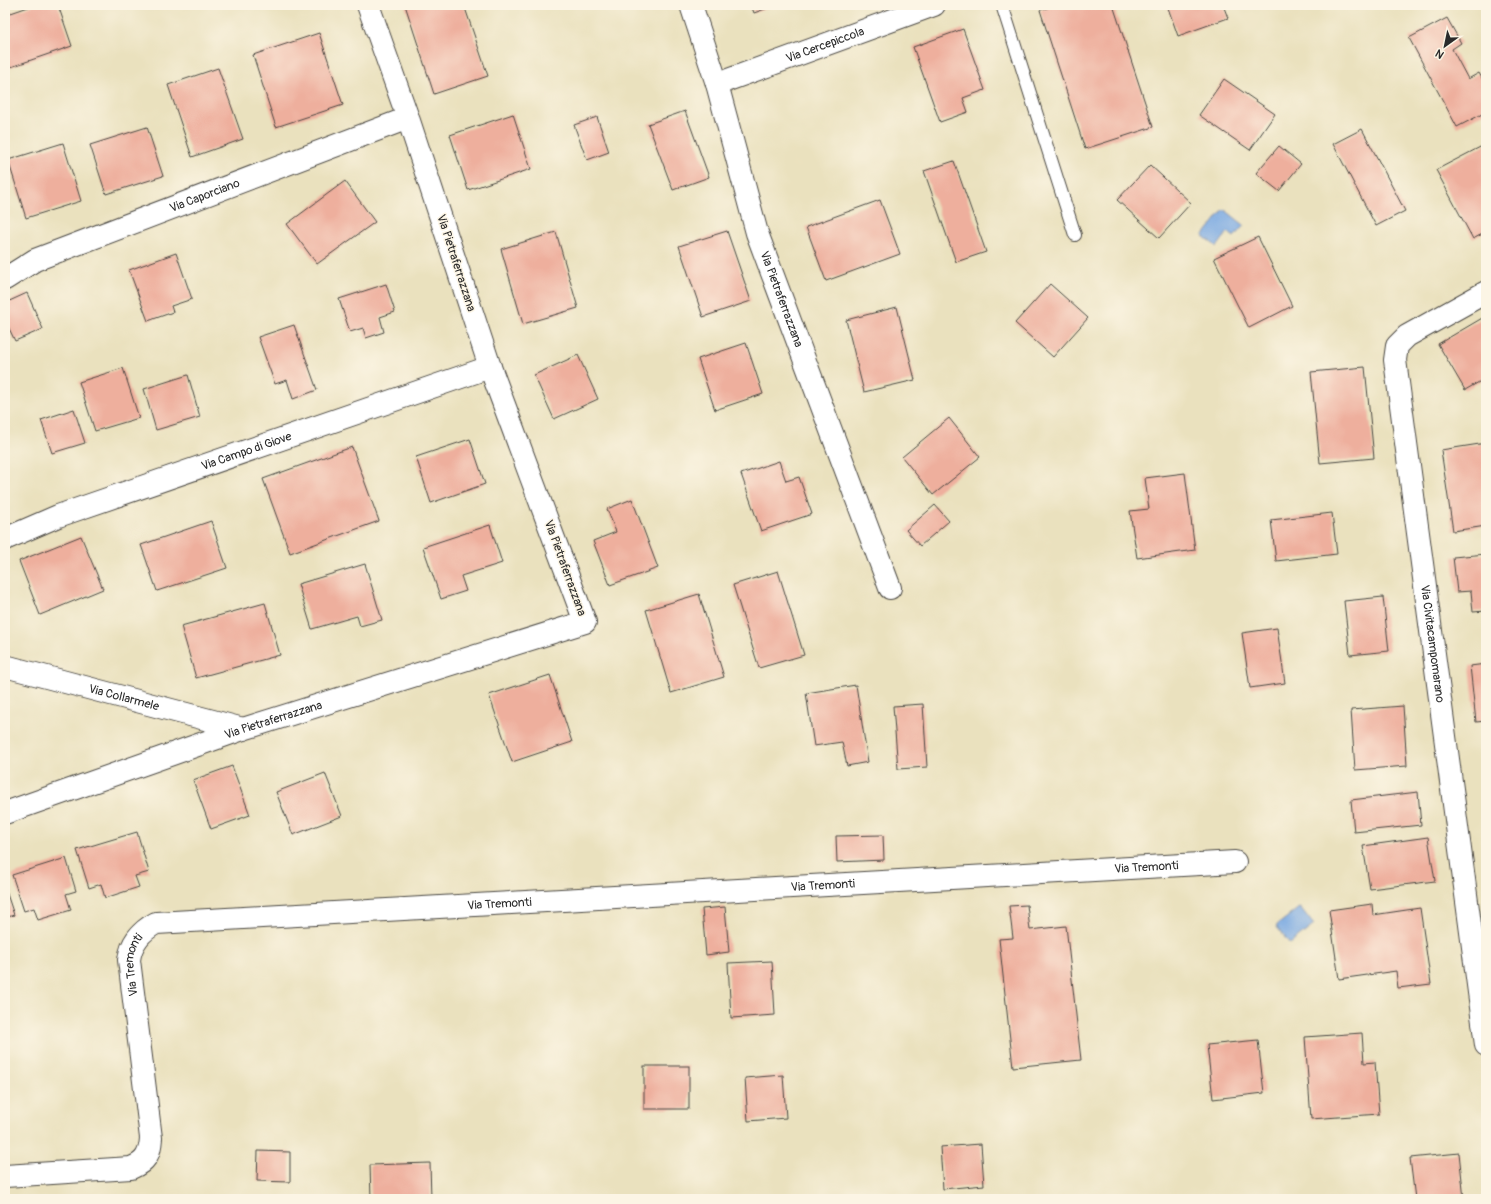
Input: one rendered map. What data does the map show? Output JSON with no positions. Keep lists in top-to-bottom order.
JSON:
{
  "streets": {
    "street": [
      "Via Cercepiccola",
      "Via Caporciano",
      "Via Pietraferrazzana",
      "Via Campo di Giove",
      "Via Civitacampomarano",
      "Via Collarmele",
      "Via Tremonti"
    ]
  },
  "crossings": [
    ["Via Cercepiccola", "Via Pietraferrazzana"],
    ["Via Caporciano", "Via Pietraferrazzana"],
    ["Via Pietraferrazzana", "Via Campo di Giove"],
    ["Via Pietraferrazzana", "Via Collarmele"]
  ],
  "north": "bottom left"
}
